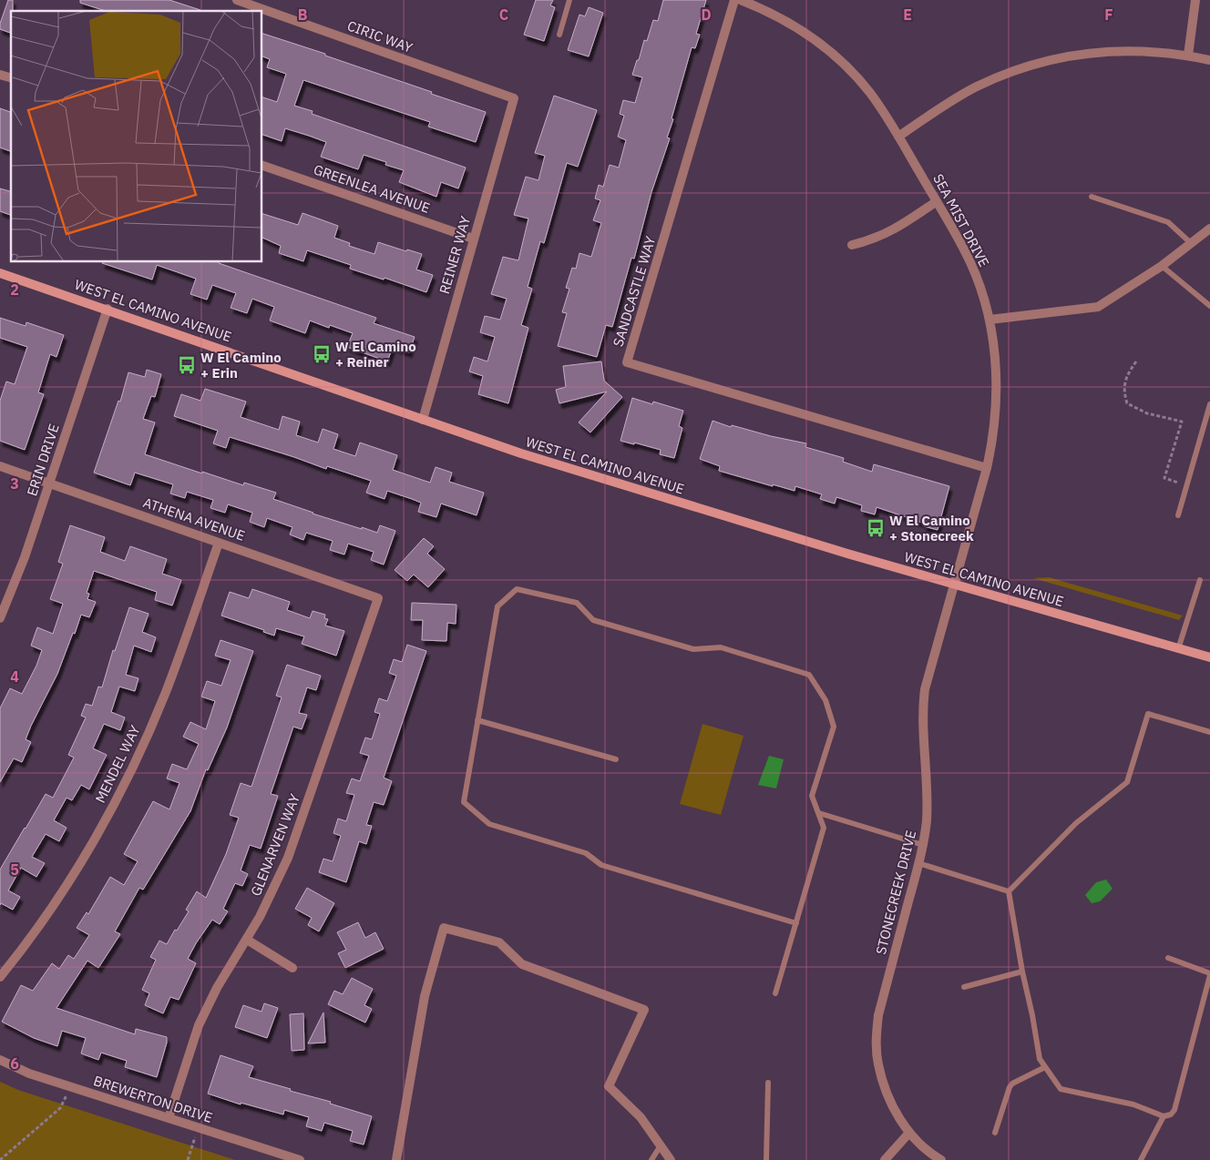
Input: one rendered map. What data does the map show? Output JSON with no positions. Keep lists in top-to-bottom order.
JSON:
{
  "streets": {
    "main road": ["WEST EL CAMINO AVENUE"],
    "street": [
      "CIRIC WAY",
      "GREENLEA AVENUE",
      "SEA MIST DRIVE",
      "REINER WAY",
      "SANDCASTLE WAY",
      "ERIN DRIVE",
      "ATHENA AVENUE",
      "MENDEL WAY",
      "GLENARVEN WAY",
      "STONECREEK DRIVE",
      "BREWERTON DRIVE"
    ]
  },
  "crossings": [
    ["CIRIC WAY", "REINER WAY"],
    ["GREENLEA AVENUE", "REINER WAY"],
    ["SEA MIST DRIVE", "SANDCASTLE WAY"],
    ["SEA MIST DRIVE", "WEST EL CAMINO AVENUE"],
    ["SEA MIST DRIVE", "STONECREEK DRIVE"],
    ["REINER WAY", "WEST EL CAMINO AVENUE"],
    ["WEST EL CAMINO AVENUE", "ERIN DRIVE"],
    ["WEST EL CAMINO AVENUE", "STONECREEK DRIVE"],
    ["ERIN DRIVE", "ATHENA AVENUE"],
    ["ATHENA AVENUE", "MENDEL WAY"],
    ["ATHENA AVENUE", "GLENARVEN WAY"],
    ["GLENARVEN WAY", "BREWERTON DRIVE"]
  ],
  "places": {
    "bus stop": ["W El Camino + Reiner", "W El Camino + Erin", "W El Camino + Stonecreek"]
  },
  "grid": {
    "columns": [
      "B",
      "C",
      "D",
      "E",
      "F"
    ],
    "rows": [
      "2",
      "3",
      "4",
      "5",
      "6"
    ]
  }
}
